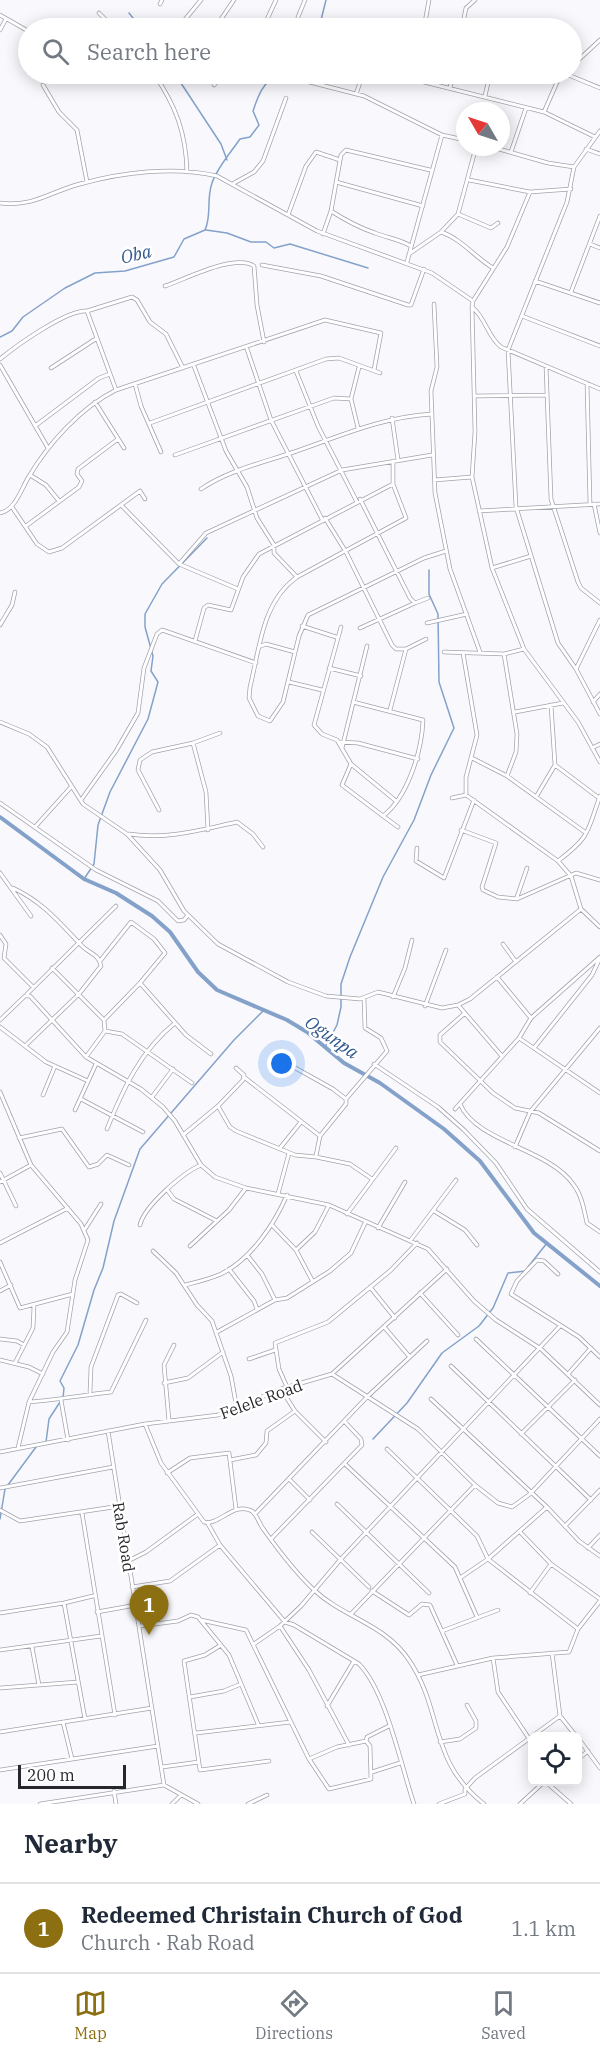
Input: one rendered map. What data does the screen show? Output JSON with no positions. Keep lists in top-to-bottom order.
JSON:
{
  "streets": {
    "street": ["Felele Road", "Rab Road"]
  },
  "crossings": [
    ["Felele Road", "Rab Road"]
  ],
  "water": ["Oba", "Ogunpa"],
  "scale_bar": "200 m",
  "north": "top left",
  "page": {
    "search": "Search here",
    "pins": "1",
    "scale": "200 m",
    "heading": "Nearby",
    "list": [
      {
        "mark": "1",
        "name": "Redeemed Christain Church of God",
        "note": "Church · Rab Road",
        "value": "1.1 km"
      }
    ],
    "nav": ["Map", "Directions", "Saved"]
  }
}
